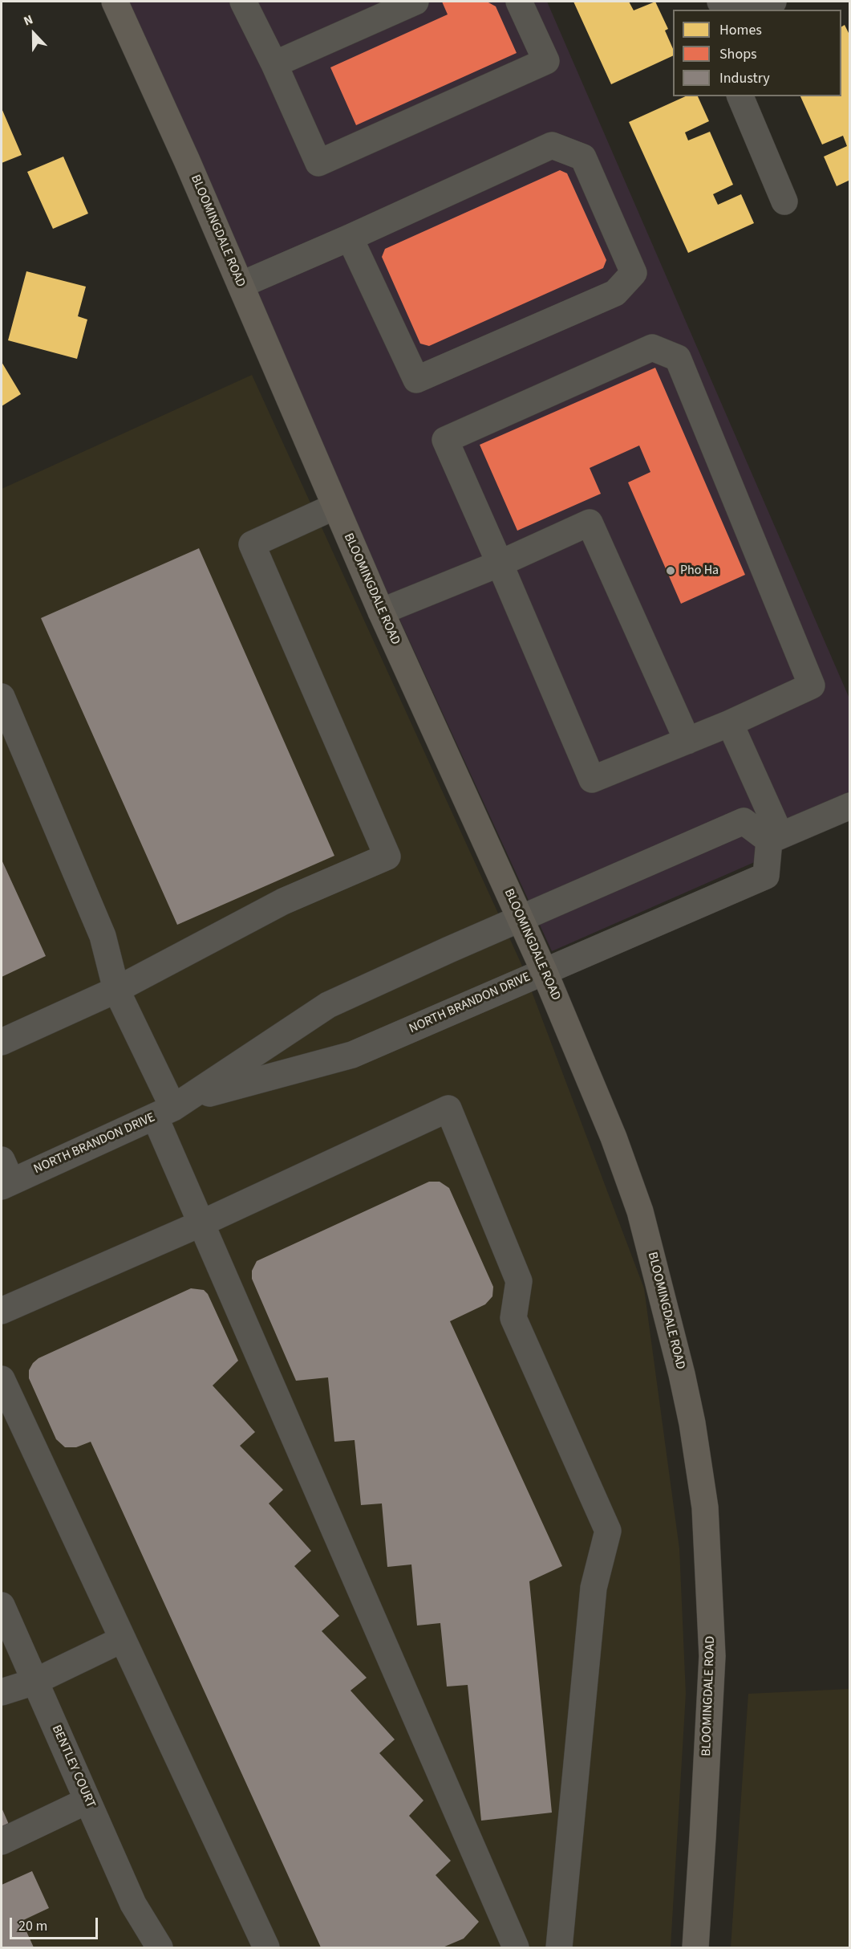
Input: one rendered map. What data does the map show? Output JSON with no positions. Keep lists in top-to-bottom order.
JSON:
{
  "streets": {
    "main road": ["BLOOMINGDALE ROAD"],
    "street": ["NORTH BRANDON DRIVE", "BENTLEY COURT"]
  },
  "crossings": [
    ["BLOOMINGDALE ROAD", "NORTH BRANDON DRIVE"]
  ],
  "places": ["Pho Ha"],
  "legend": ["Homes", "Shops", "Industry"],
  "scale_bar": "20 m",
  "north": "top"
}
